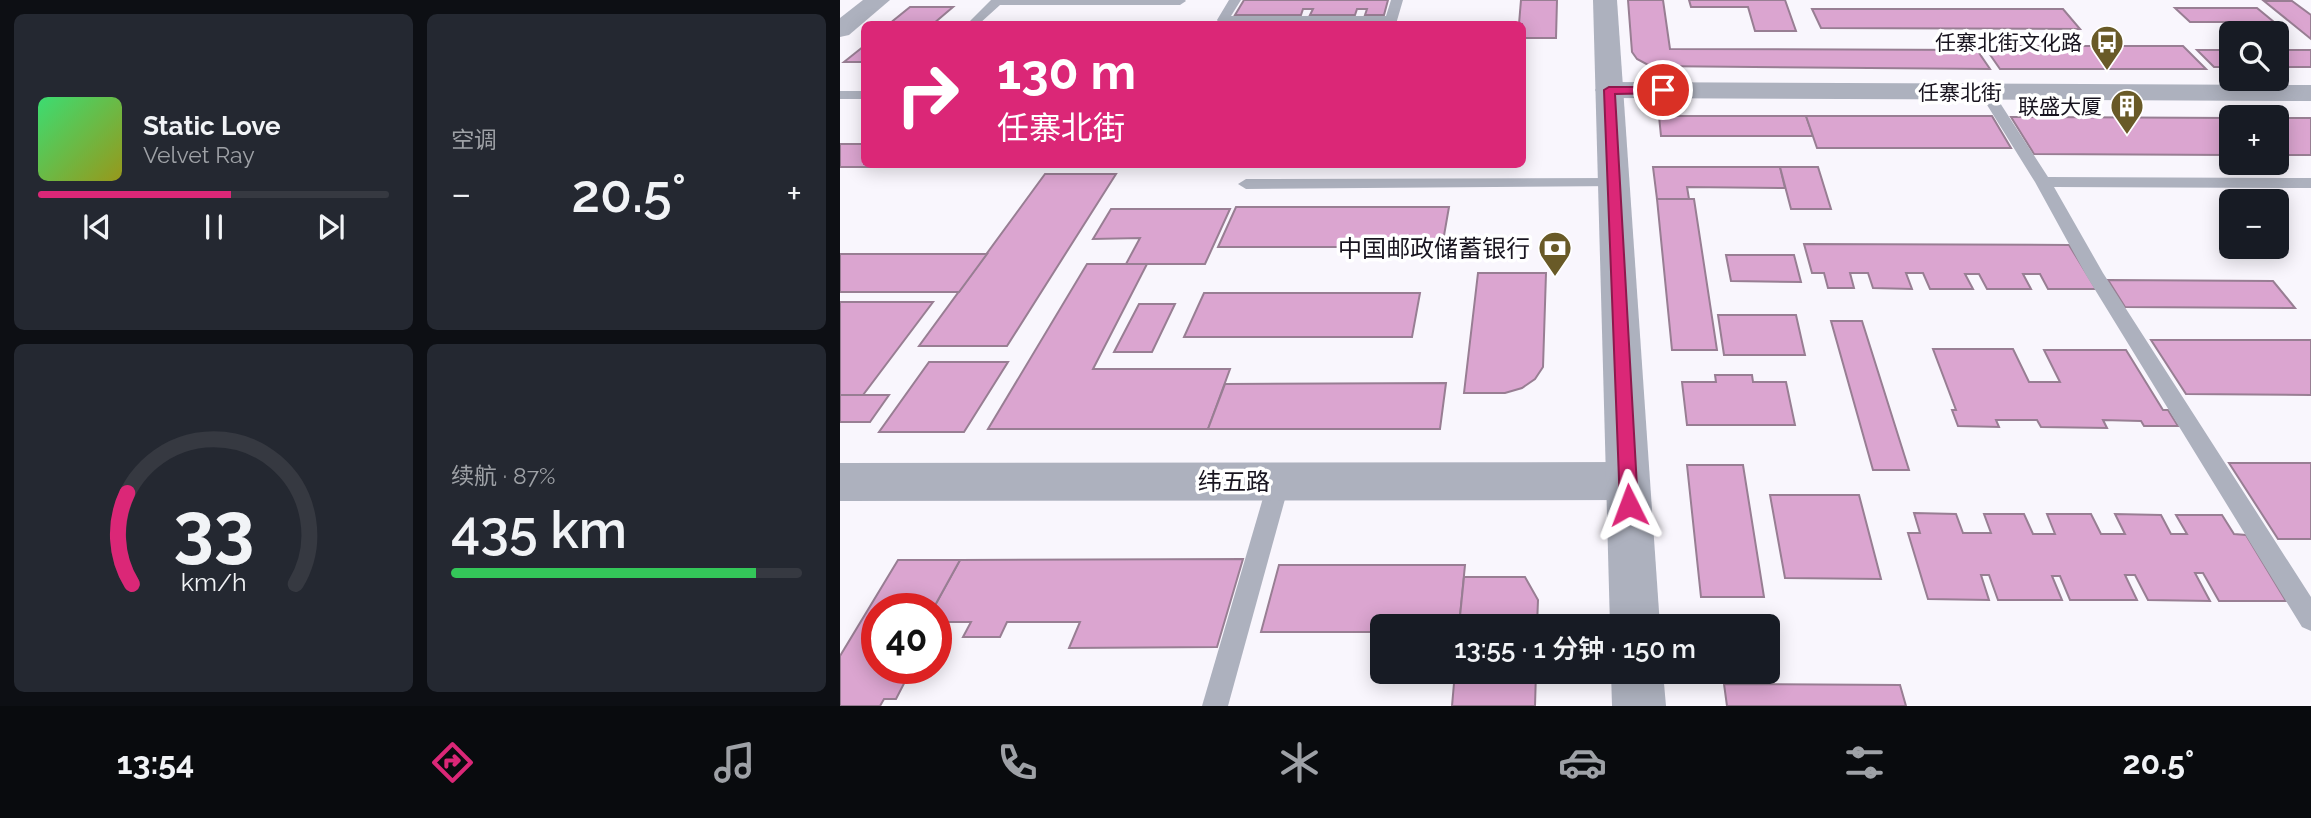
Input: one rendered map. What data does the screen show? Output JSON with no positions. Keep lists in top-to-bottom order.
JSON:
{
  "streets": {
    "street": ["任寨北街", "纬五路"]
  },
  "places": {
    "bus stop": ["任寨北街文化路"],
    "building": ["联盛大厦"],
    "bank": ["中国邮政储蓄银行"]
  },
  "page": {
    "tile": [
      "空调",
      ["续航 · 87%", "435 km"]
    ],
    "map_buttons": ["+", "−"],
    "turn": ["130 m", "任寨北街"],
    "song": ["Static Love", "Velvet Ray"],
    "heat": ["−", "20.5°", "+"],
    "limit": "40",
    "trip": "13:55 · 1 分钟 · 150 m",
    "tabs": ["13:54", "20.5°"],
    "gauge": ["33", "km/h"]
  }
}
